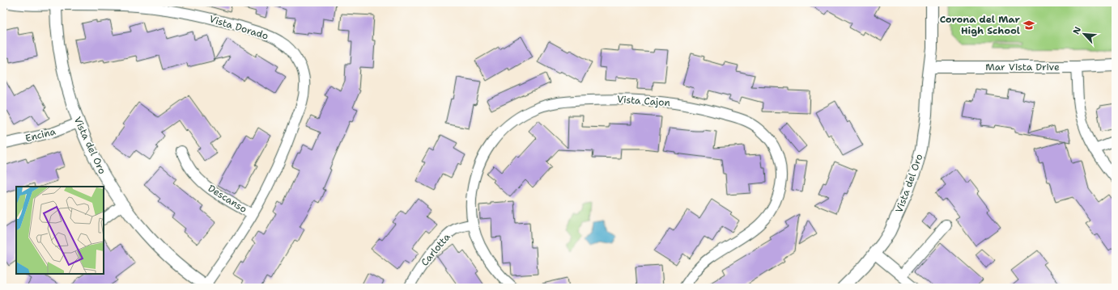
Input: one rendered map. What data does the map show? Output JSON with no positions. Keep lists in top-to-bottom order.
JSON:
{
  "streets": {
    "street": [
      "Vista Dorado",
      "Mar Vista Drive",
      "Vista Cajon",
      "Encina",
      "Vista del Oro",
      "Descanso",
      "Carlotta"
    ]
  },
  "crossings": [
    ["Vista Dorado", "Vista del Oro"],
    ["Vista Dorado", "Descanso"],
    ["Mar Vista Drive", "Vista del Oro"],
    ["Vista Cajon", "Carlotta"],
    ["Encina", "Vista del Oro"]
  ],
  "places": {
    "school or university": ["Corona del Mar High School"]
  },
  "north": "top left"
}
